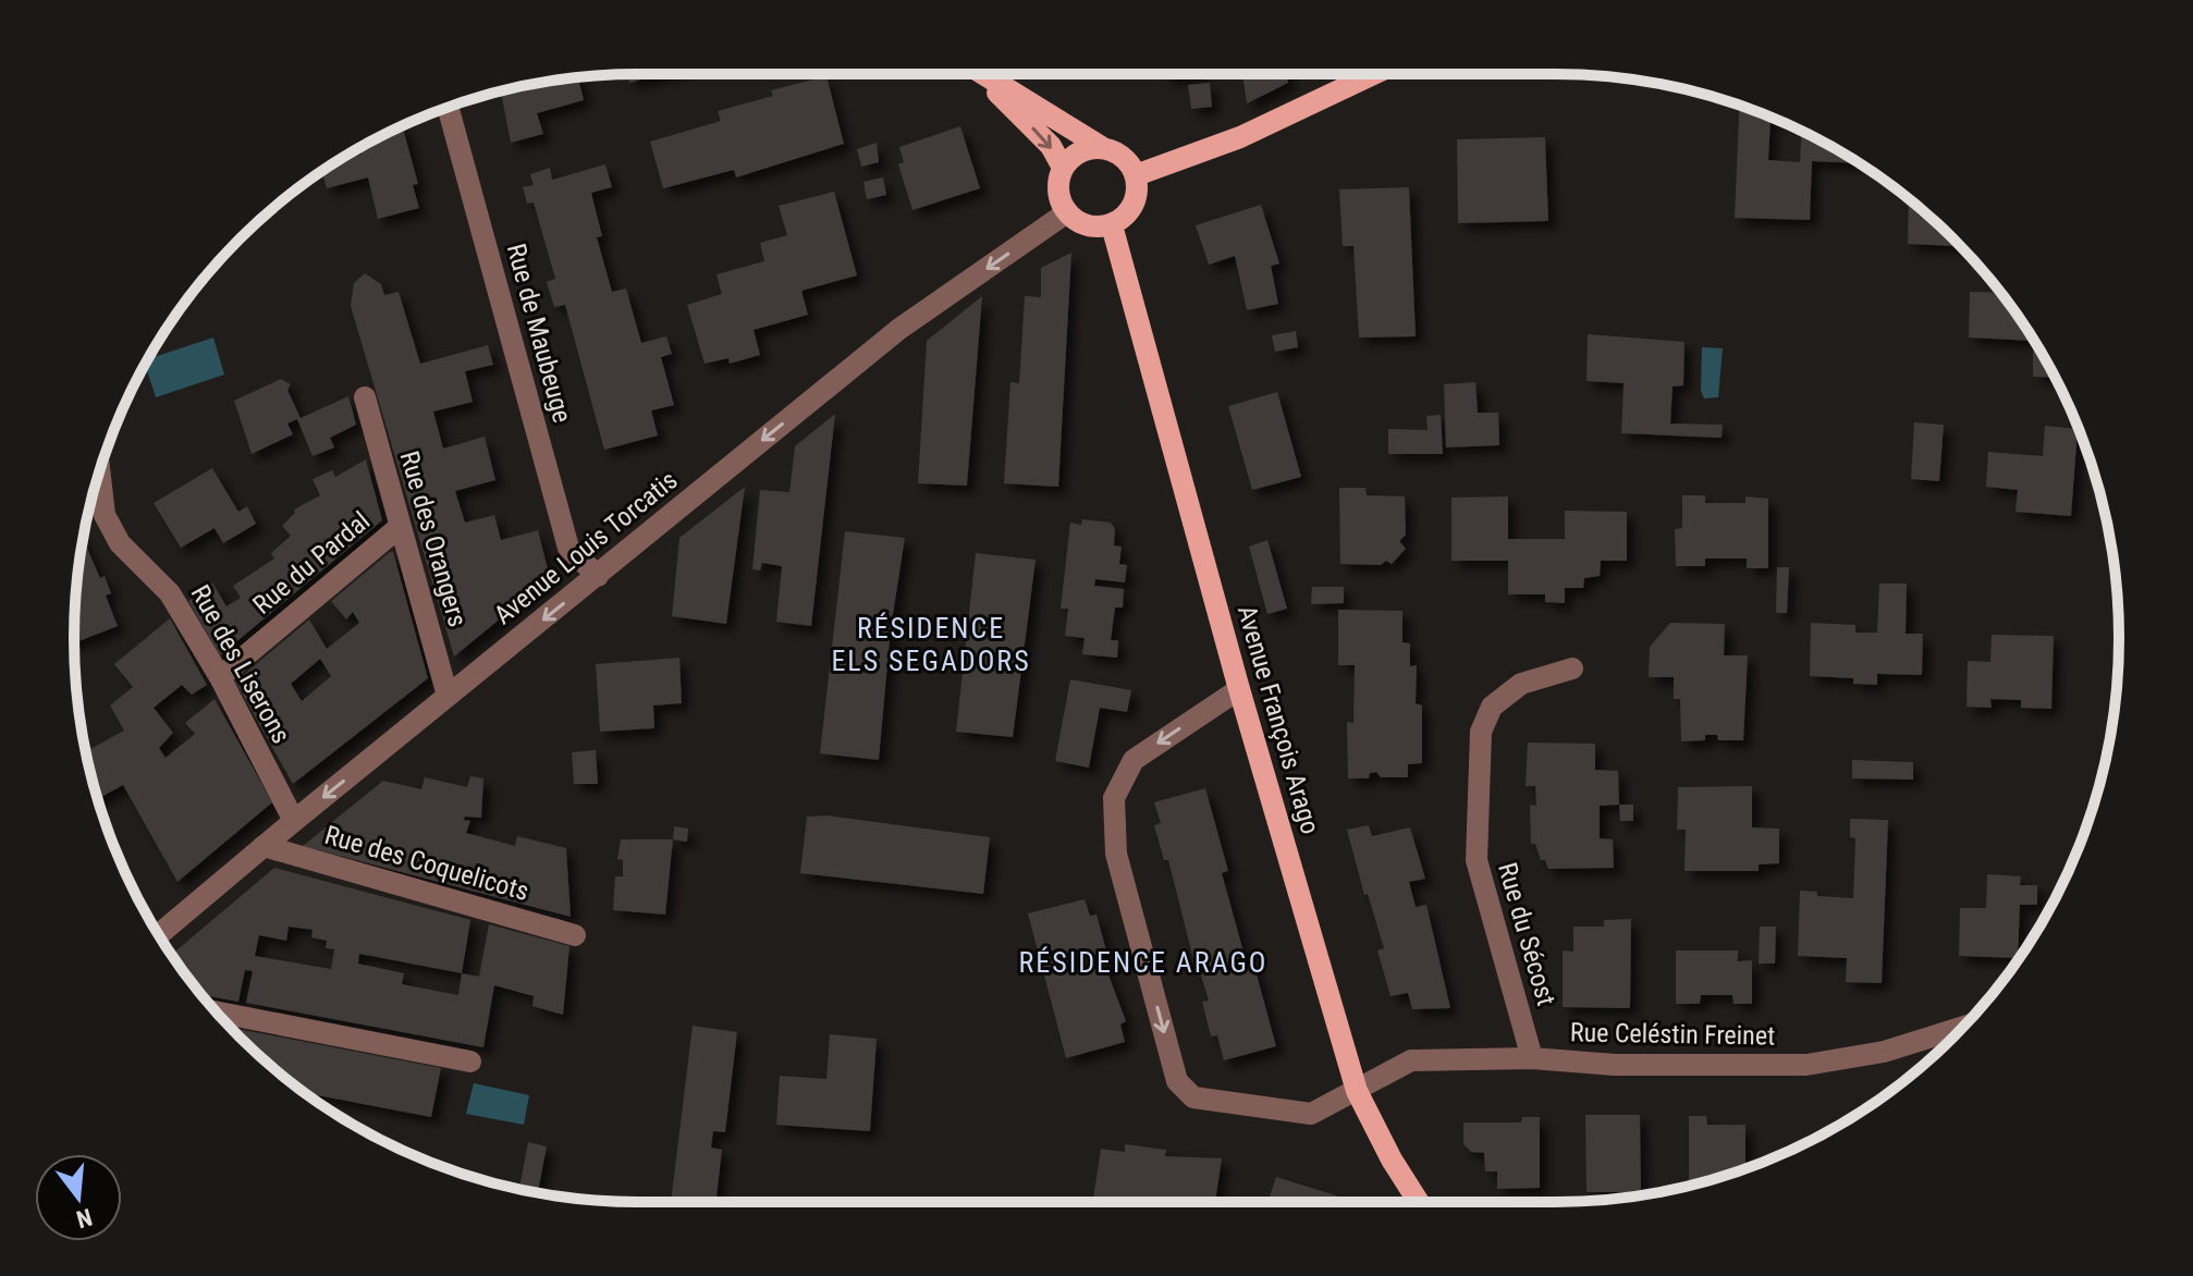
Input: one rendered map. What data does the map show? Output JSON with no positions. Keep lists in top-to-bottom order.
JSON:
{
  "streets": {
    "main road": ["Avenue François Arago"],
    "street": [
      "Rue de Maubeuge",
      "Rue des Orangers",
      "Avenue Louis Torcatis",
      "Rue du Pardal",
      "Rue des Liserons",
      "Rue des Coquelicots",
      "Rue du Sécost",
      "Rue Celéstin Freinet"
    ]
  },
  "crossings": [
    ["Rue de Maubeuge", "Avenue Louis Torcatis"],
    ["Rue des Orangers", "Avenue Louis Torcatis"],
    ["Rue des Orangers", "Rue du Pardal"],
    ["Avenue Louis Torcatis", "Rue des Liserons"],
    ["Avenue Louis Torcatis", "Avenue François Arago"],
    ["Avenue Louis Torcatis", "Rue des Coquelicots"],
    ["Rue du Pardal", "Rue des Liserons"],
    ["Avenue François Arago", "Rue Celéstin Freinet"],
    ["Rue du Sécost", "Rue Celéstin Freinet"]
  ],
  "one_way": ["Avenue Louis Torcatis"],
  "districts": ["RÉSIDENCE ELS SEGADORS", "RÉSIDENCE ARAGO"],
  "north": "bottom"
}
